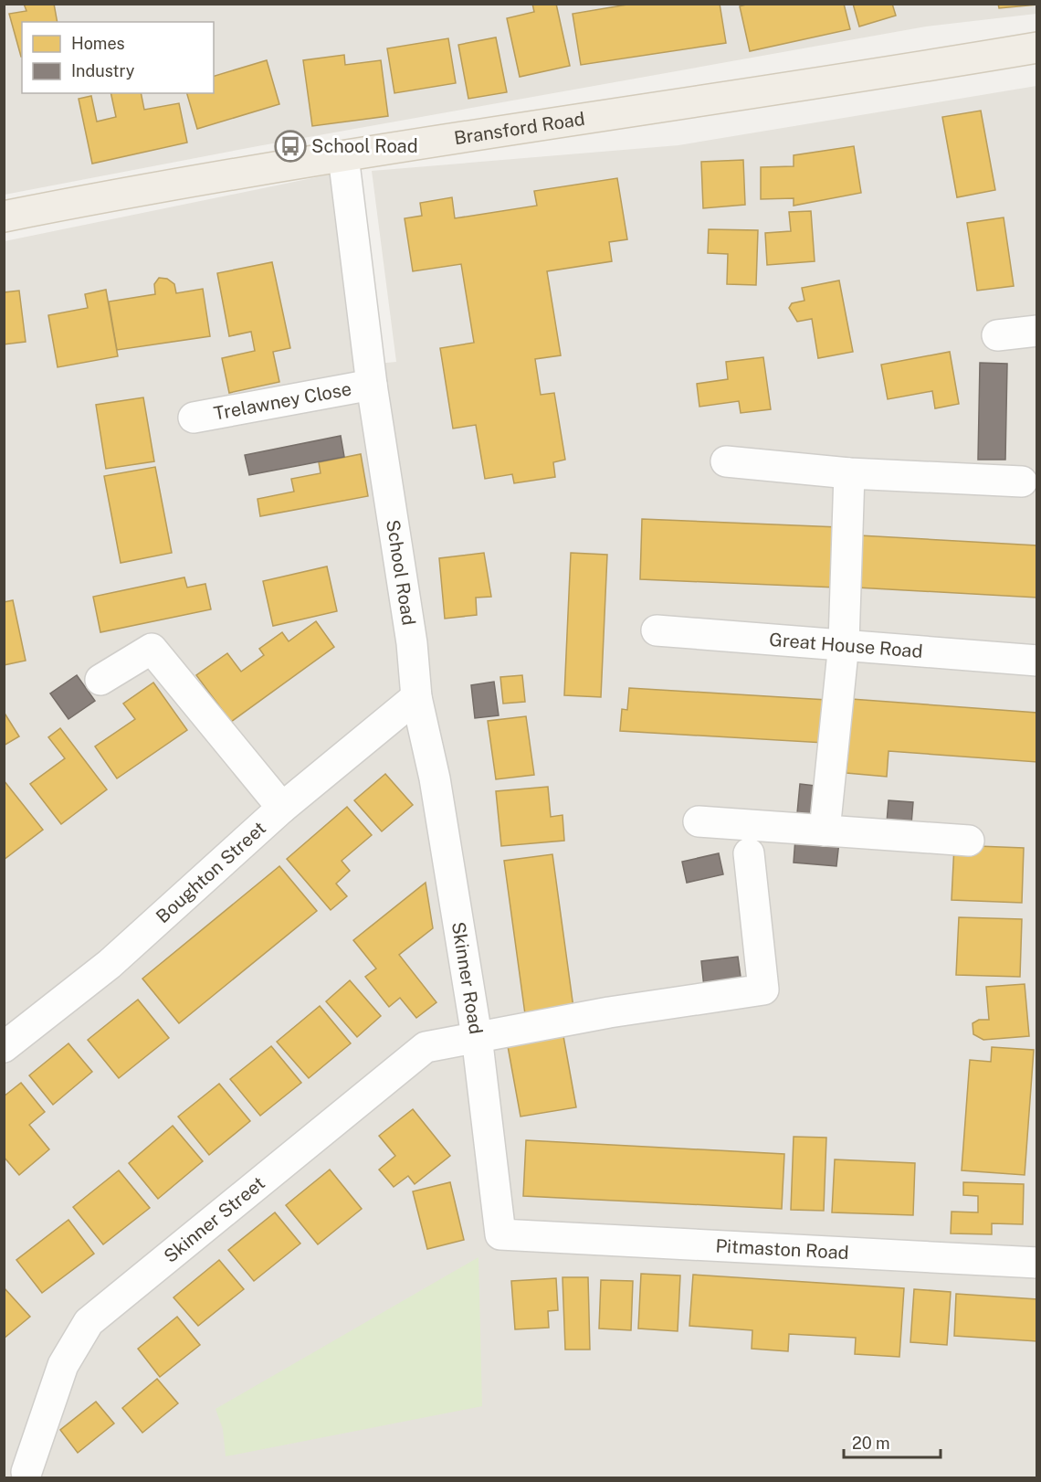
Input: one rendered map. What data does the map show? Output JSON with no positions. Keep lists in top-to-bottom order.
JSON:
{
  "streets": {
    "main road": ["Bransford Road"],
    "street": [
      "Trelawney Close",
      "School Road",
      "Great House Road",
      "Boughton Street",
      "Skinner Road",
      "Skinner Street",
      "Pitmaston Road"
    ]
  },
  "crossings": [
    ["Bransford Road", "School Road"],
    ["Trelawney Close", "School Road"],
    ["School Road", "Boughton Street"],
    ["School Road", "Skinner Road"],
    ["Boughton Street", "Skinner Road"],
    ["Skinner Road", "Skinner Street"],
    ["Skinner Road", "Pitmaston Road"]
  ],
  "places": {
    "bus stop": ["School Road"]
  },
  "legend": ["Homes", "Industry"],
  "scale_bar": "20 m"
}
